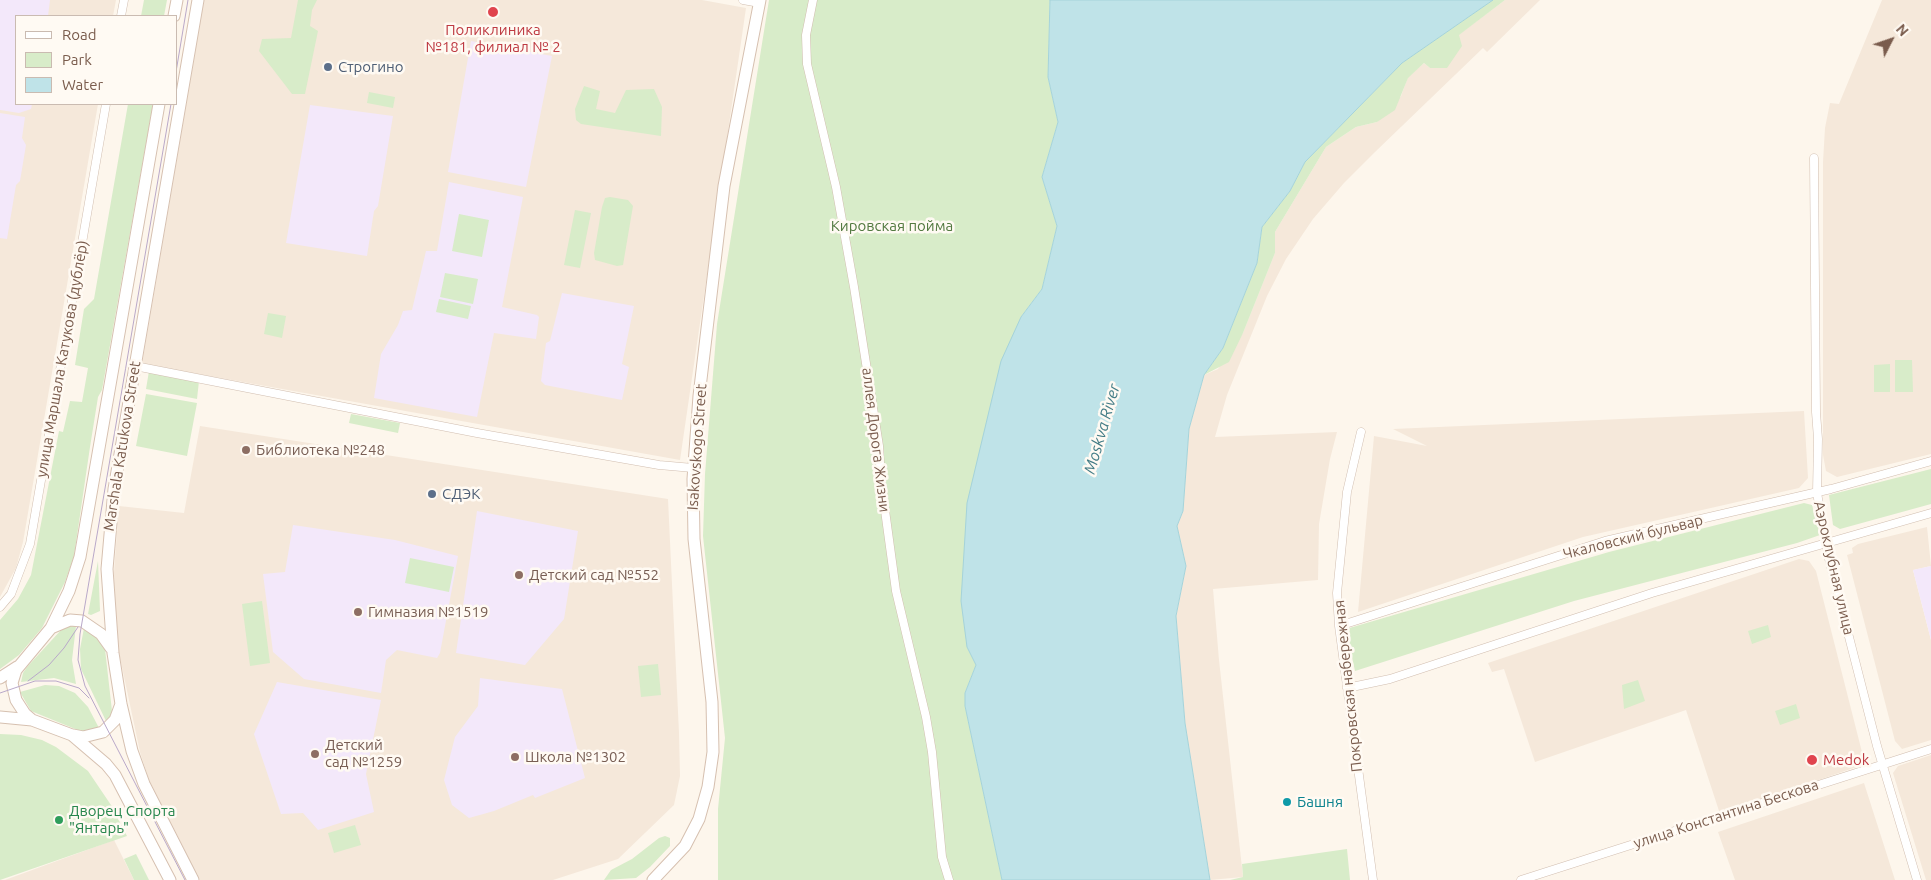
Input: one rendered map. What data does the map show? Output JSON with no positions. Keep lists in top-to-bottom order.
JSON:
{
  "streets": {
    "main road": ["Marshala Katukova Street", "Isakovskogo Street"],
    "street": [
      "улица Маршала Катукова (дублёр)",
      "аллея Дорога Жизни",
      "Чкаловский бульвар",
      "Аэроклубная улица",
      "Покровская набережная",
      "улица Константина Бескова"
    ]
  },
  "crossings": [
    ["Чкаловский бульвар", "Аэроклубная улица"],
    ["Чкаловский бульвар", "Покровская набережная"],
    ["Аэроклубная улица", "улица Константина Бескова"]
  ],
  "water": ["Moskva River"],
  "parks": ["Кировская пойма"],
  "places": [
    "Поликлиника №181, филиал № 2",
    "Строгино",
    "Библиотека №248",
    "СДЭК",
    "Детский сад №552",
    "Гимназия №1519",
    "Детский сад №1259",
    "Школа №1302",
    "Medok",
    "Башня",
    "Дворец Спорта \"Янтарь\""
  ],
  "legend": ["Road", "Park", "Water"],
  "north": "top right"
}
